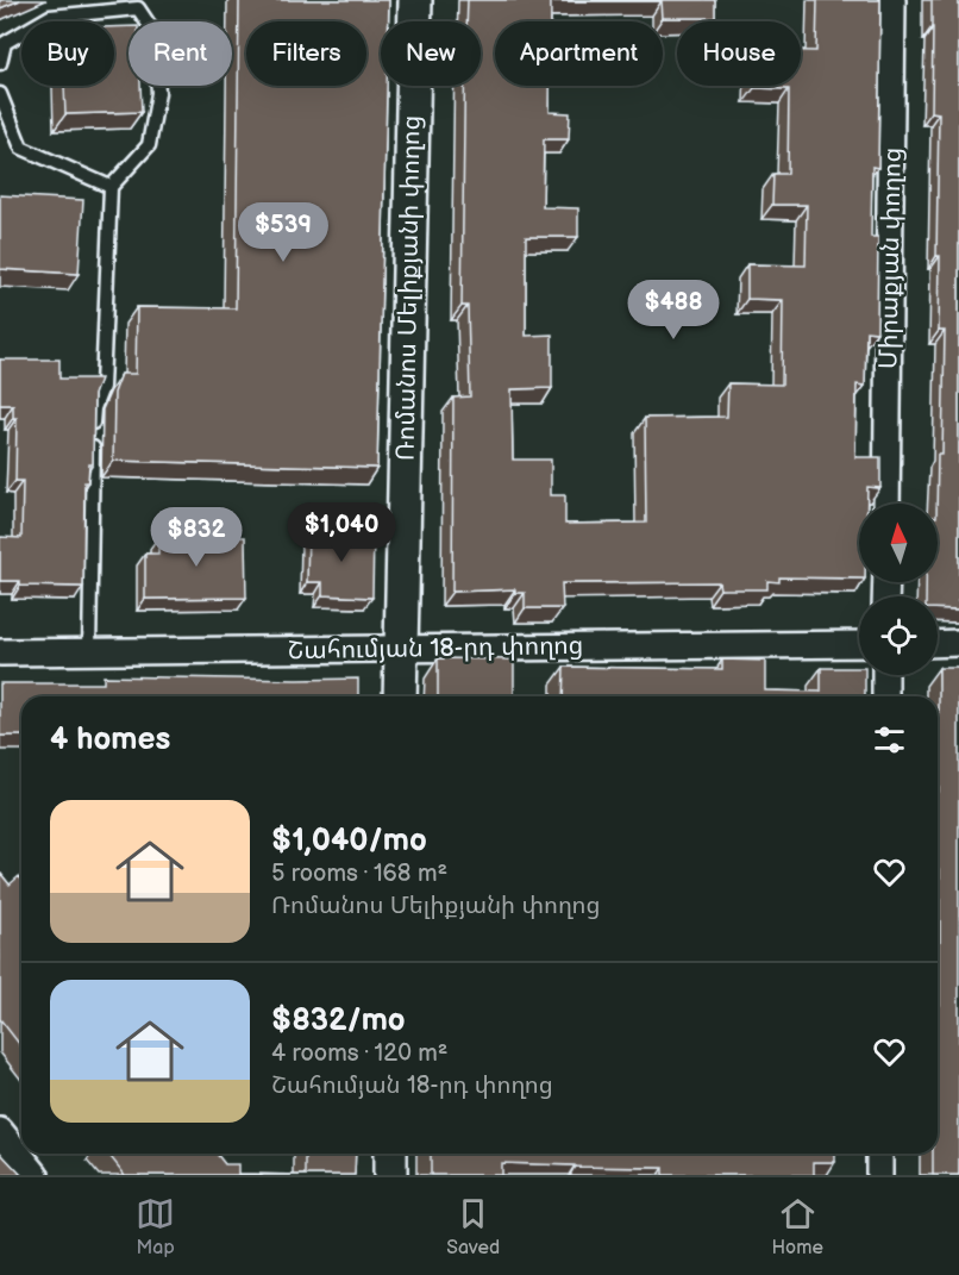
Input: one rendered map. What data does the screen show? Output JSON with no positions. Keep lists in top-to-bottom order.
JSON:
{
  "streets": {
    "street": ["Միրաքյան փողոց", "Ռոմանոս Մելիքյանի փողոց", "Շահումյան 18-րդ փողոց"]
  },
  "crossings": [
    ["Ռոմանոս Մելիքյանի փողոց", "Շահումյան 18-րդ փողոց"]
  ],
  "north": "top",
  "page": {
    "chip": [
      "Buy",
      "Rent",
      "Filters",
      "New",
      "Apartment",
      "House"
    ],
    "price": [
      "$539",
      "$488",
      "$1,040",
      "$832"
    ],
    "heading": "4 homes",
    "list": [
      {
        "name": "$1,040/mo",
        "note": "5 rooms · 168 m² · Ռոմանոս Մելիքյանի փողոց"
      },
      {
        "name": "$832/mo",
        "note": "4 rooms · 120 m² · Շահումյան 18-րդ փողոց"
      }
    ],
    "tabs": ["Map", "Saved", "Home"]
  }
}
